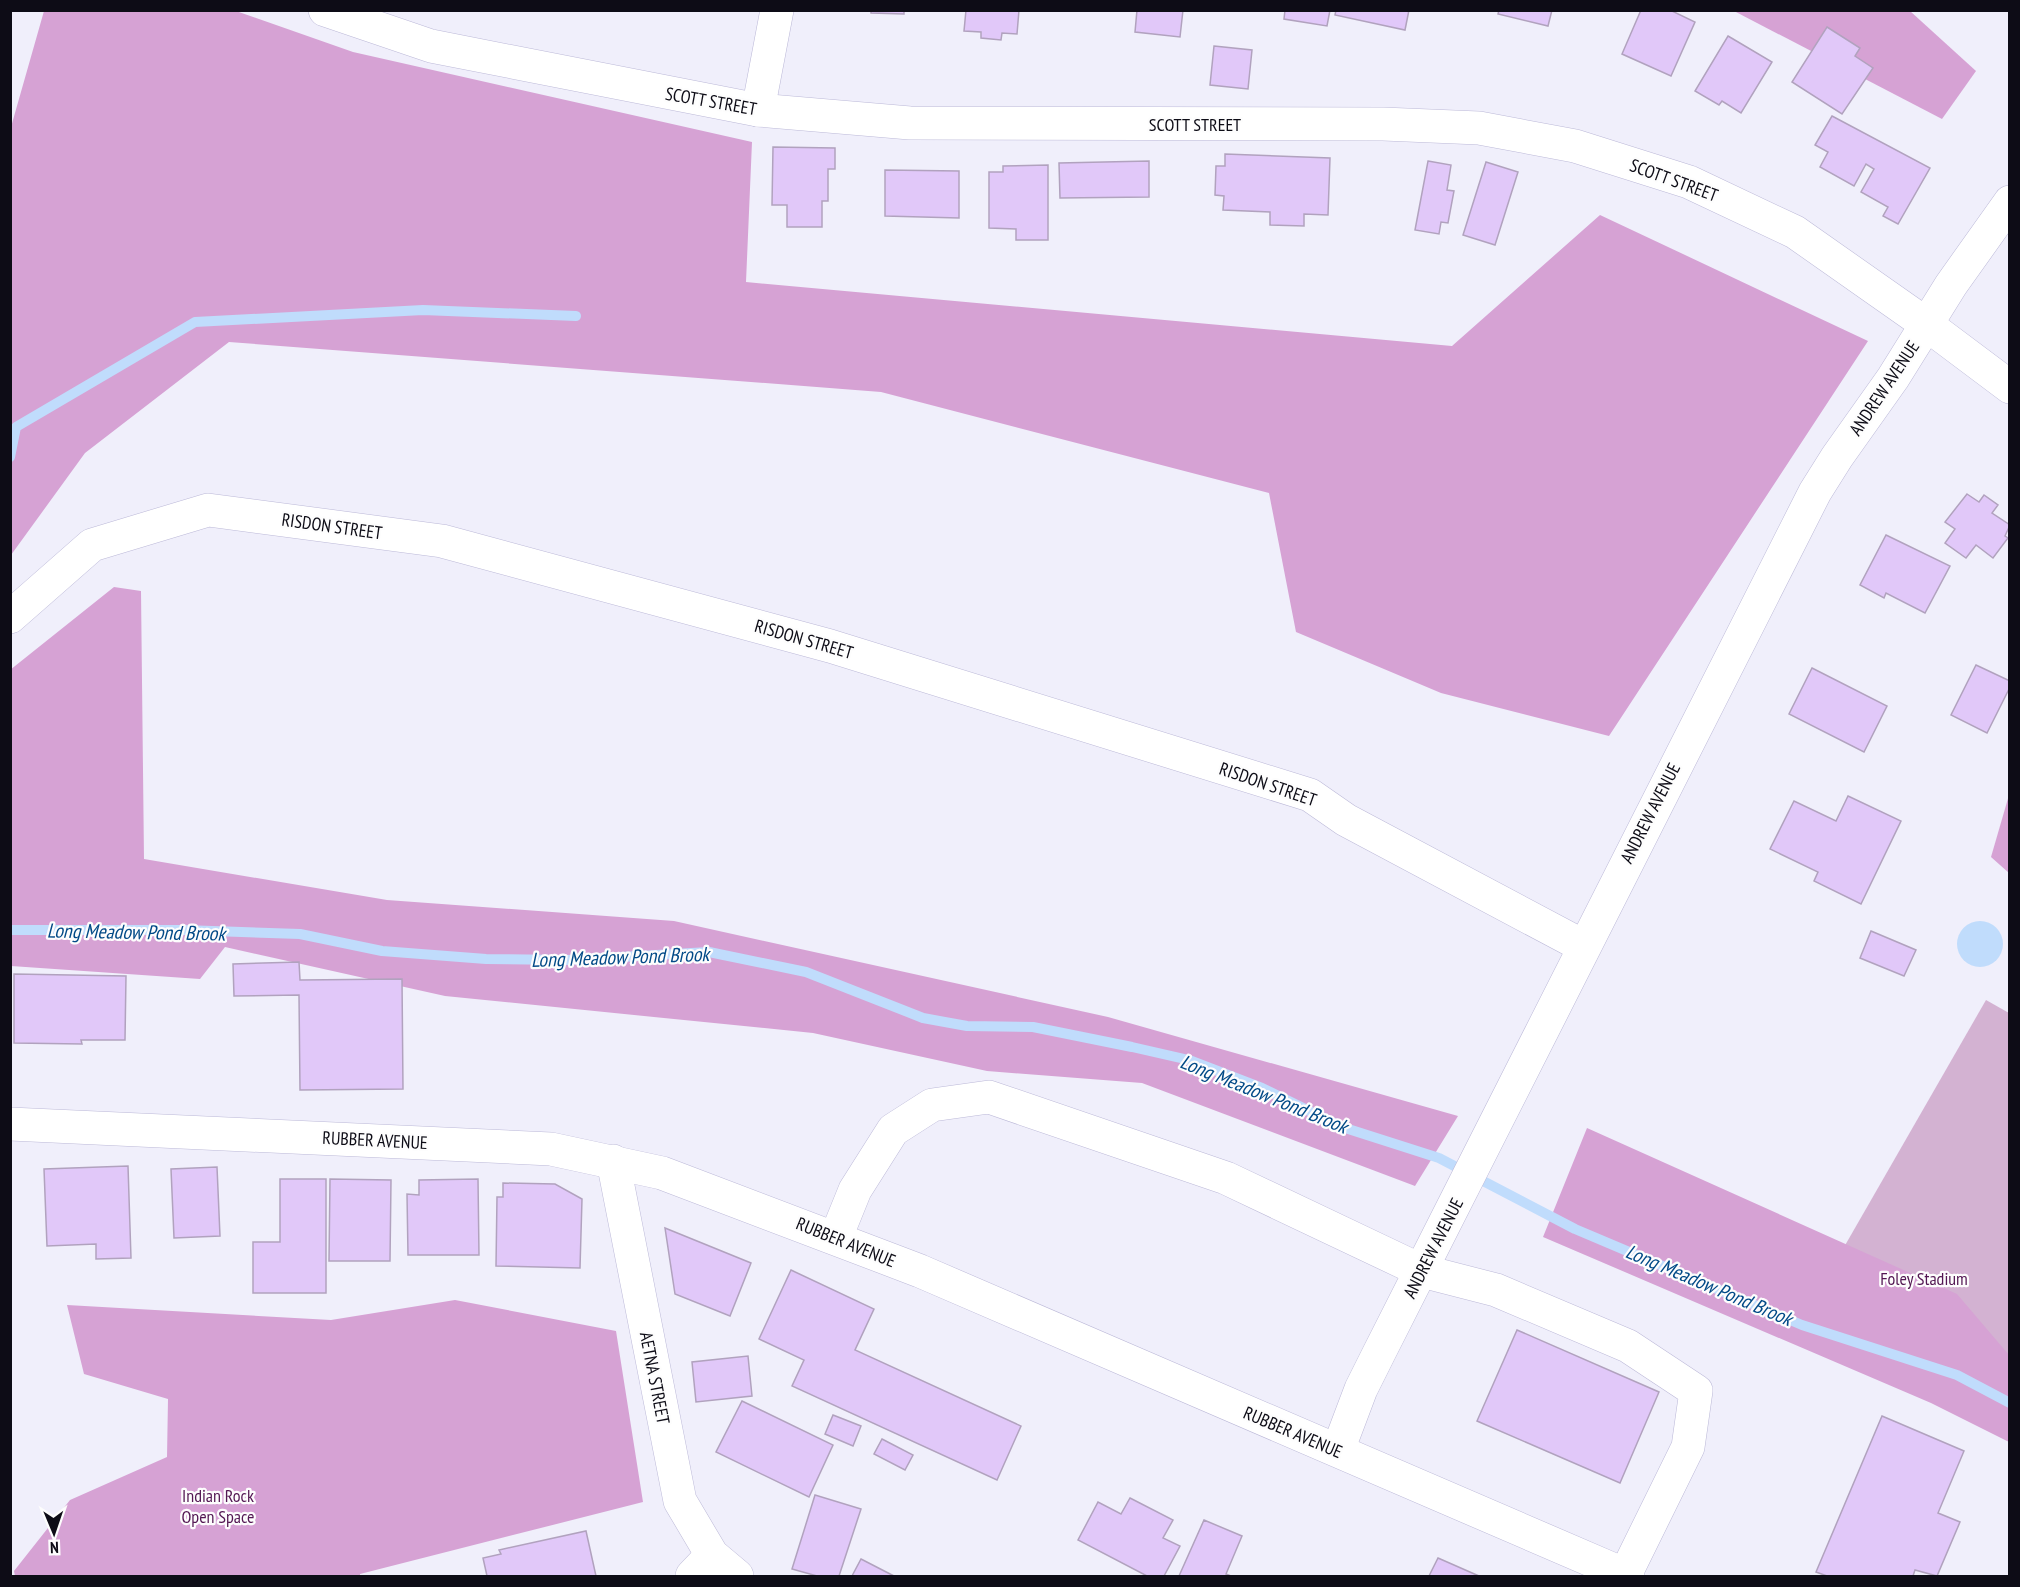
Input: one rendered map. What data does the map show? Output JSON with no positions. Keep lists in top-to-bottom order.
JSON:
{
  "streets": {
    "street": [
      "SCOTT STREET",
      "ANDREW AVENUE",
      "RISDON STREET",
      "RUBBER AVENUE",
      "AETNA STREET"
    ]
  },
  "crossings": [
    ["SCOTT STREET", "ANDREW AVENUE"],
    ["ANDREW AVENUE", "RISDON STREET"],
    ["ANDREW AVENUE", "RUBBER AVENUE"],
    ["RUBBER AVENUE", "AETNA STREET"]
  ],
  "water": ["Long Meadow Pond Brook"],
  "parks": ["Foley Stadium", "Indian Rock Open Space"],
  "north": "bottom"
}
